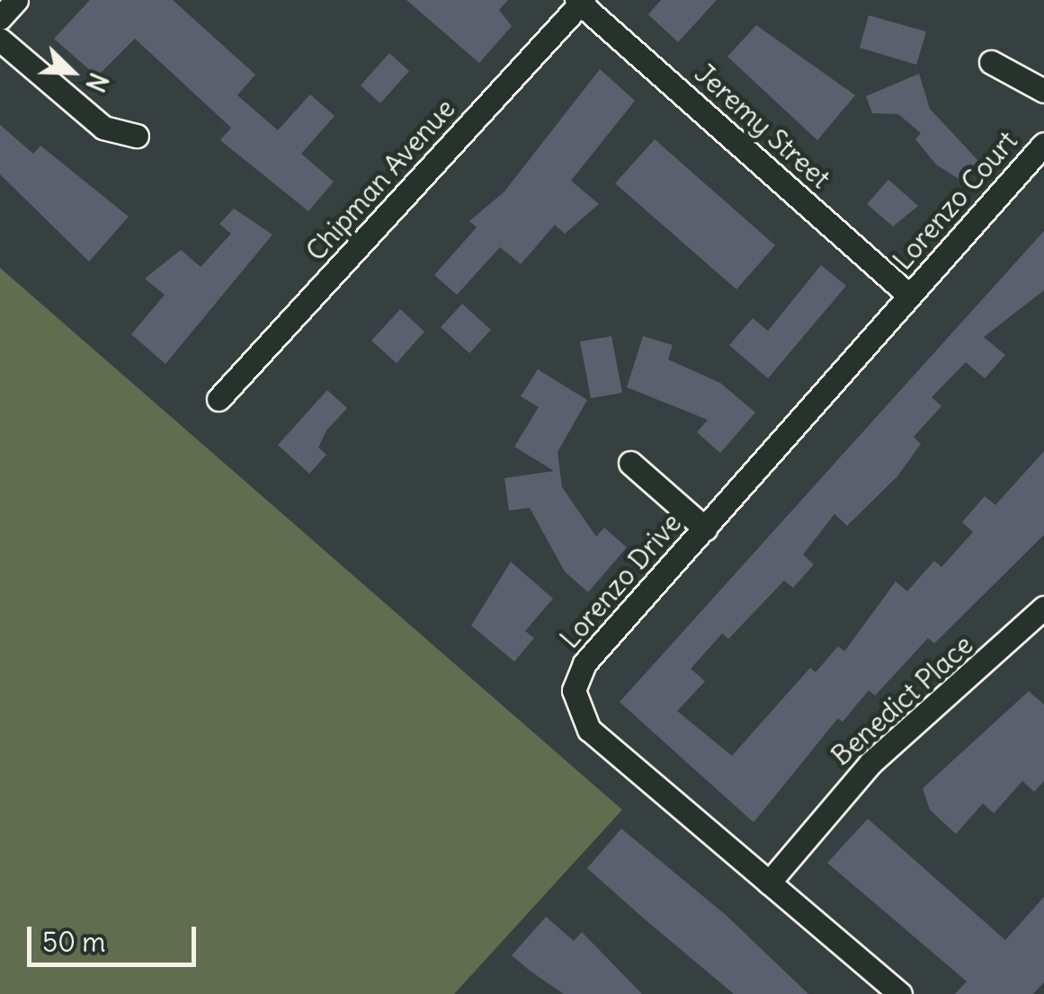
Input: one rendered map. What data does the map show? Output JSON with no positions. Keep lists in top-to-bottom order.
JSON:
{
  "streets": {
    "street": [
      "Jeremy Street",
      "Chipman Avenue",
      "Lorenzo Court",
      "Lorenzo Drive",
      "Benedict Place"
    ]
  },
  "crossings": [
    ["Jeremy Street", "Chipman Avenue"],
    ["Jeremy Street", "Lorenzo Court"],
    ["Jeremy Street", "Lorenzo Drive"],
    ["Lorenzo Court", "Lorenzo Drive"],
    ["Lorenzo Drive", "Benedict Place"]
  ],
  "scale_bar": "50 m",
  "north": "bottom right"
}
